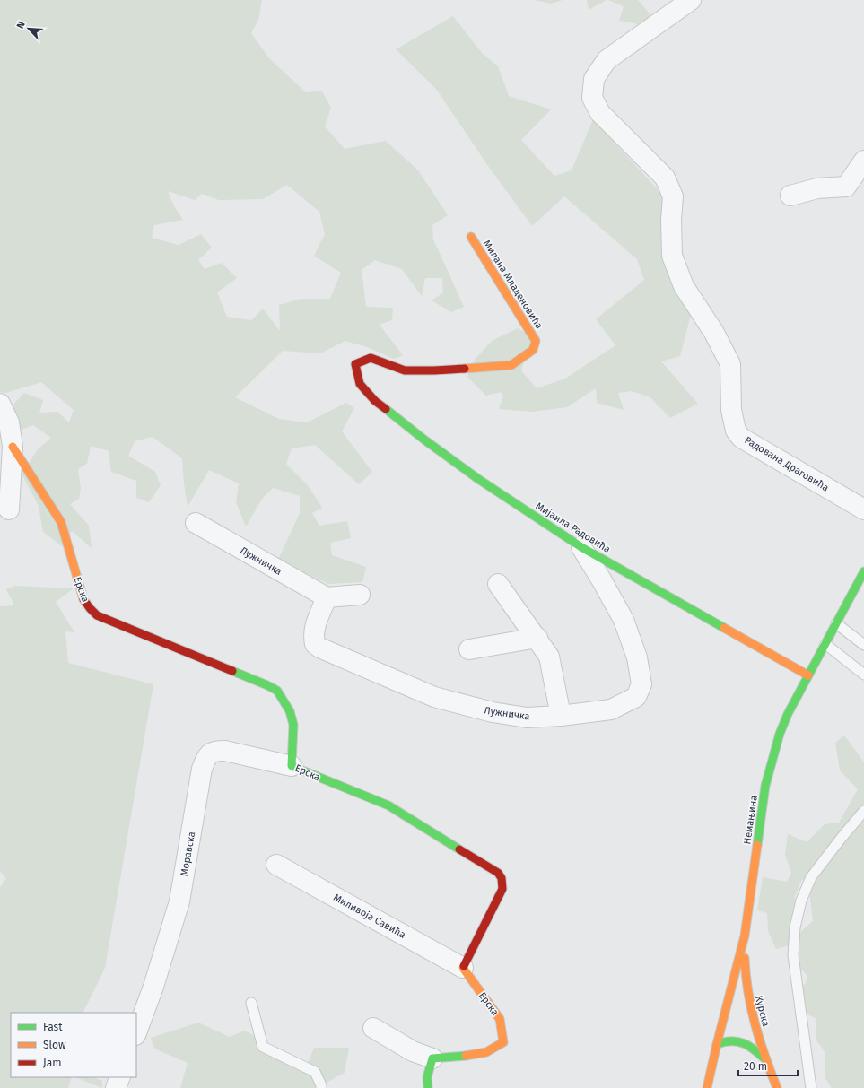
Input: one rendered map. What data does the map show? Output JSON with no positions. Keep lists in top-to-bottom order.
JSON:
{
  "streets": {
    "street": [
      "Милана Младеновића",
      "Радована Драговића",
      "Мијаила Радовића",
      "Лужничка",
      "Ерска",
      "Немањина",
      "Моравска",
      "Миливоја Савића",
      "Курска"
    ]
  },
  "crossings": [
    ["Милана Младеновића", "Мијаила Радовића"],
    ["Мијаила Радовића", "Лужничка"],
    ["Мијаила Радовића", "Немањина"],
    ["Ерска", "Моравска"],
    ["Ерска", "Миливоја Савића"],
    ["Немањина", "Курска"]
  ],
  "legend": ["Fast", "Slow", "Jam"],
  "scale_bar": "20 m",
  "north": "top left"
}
